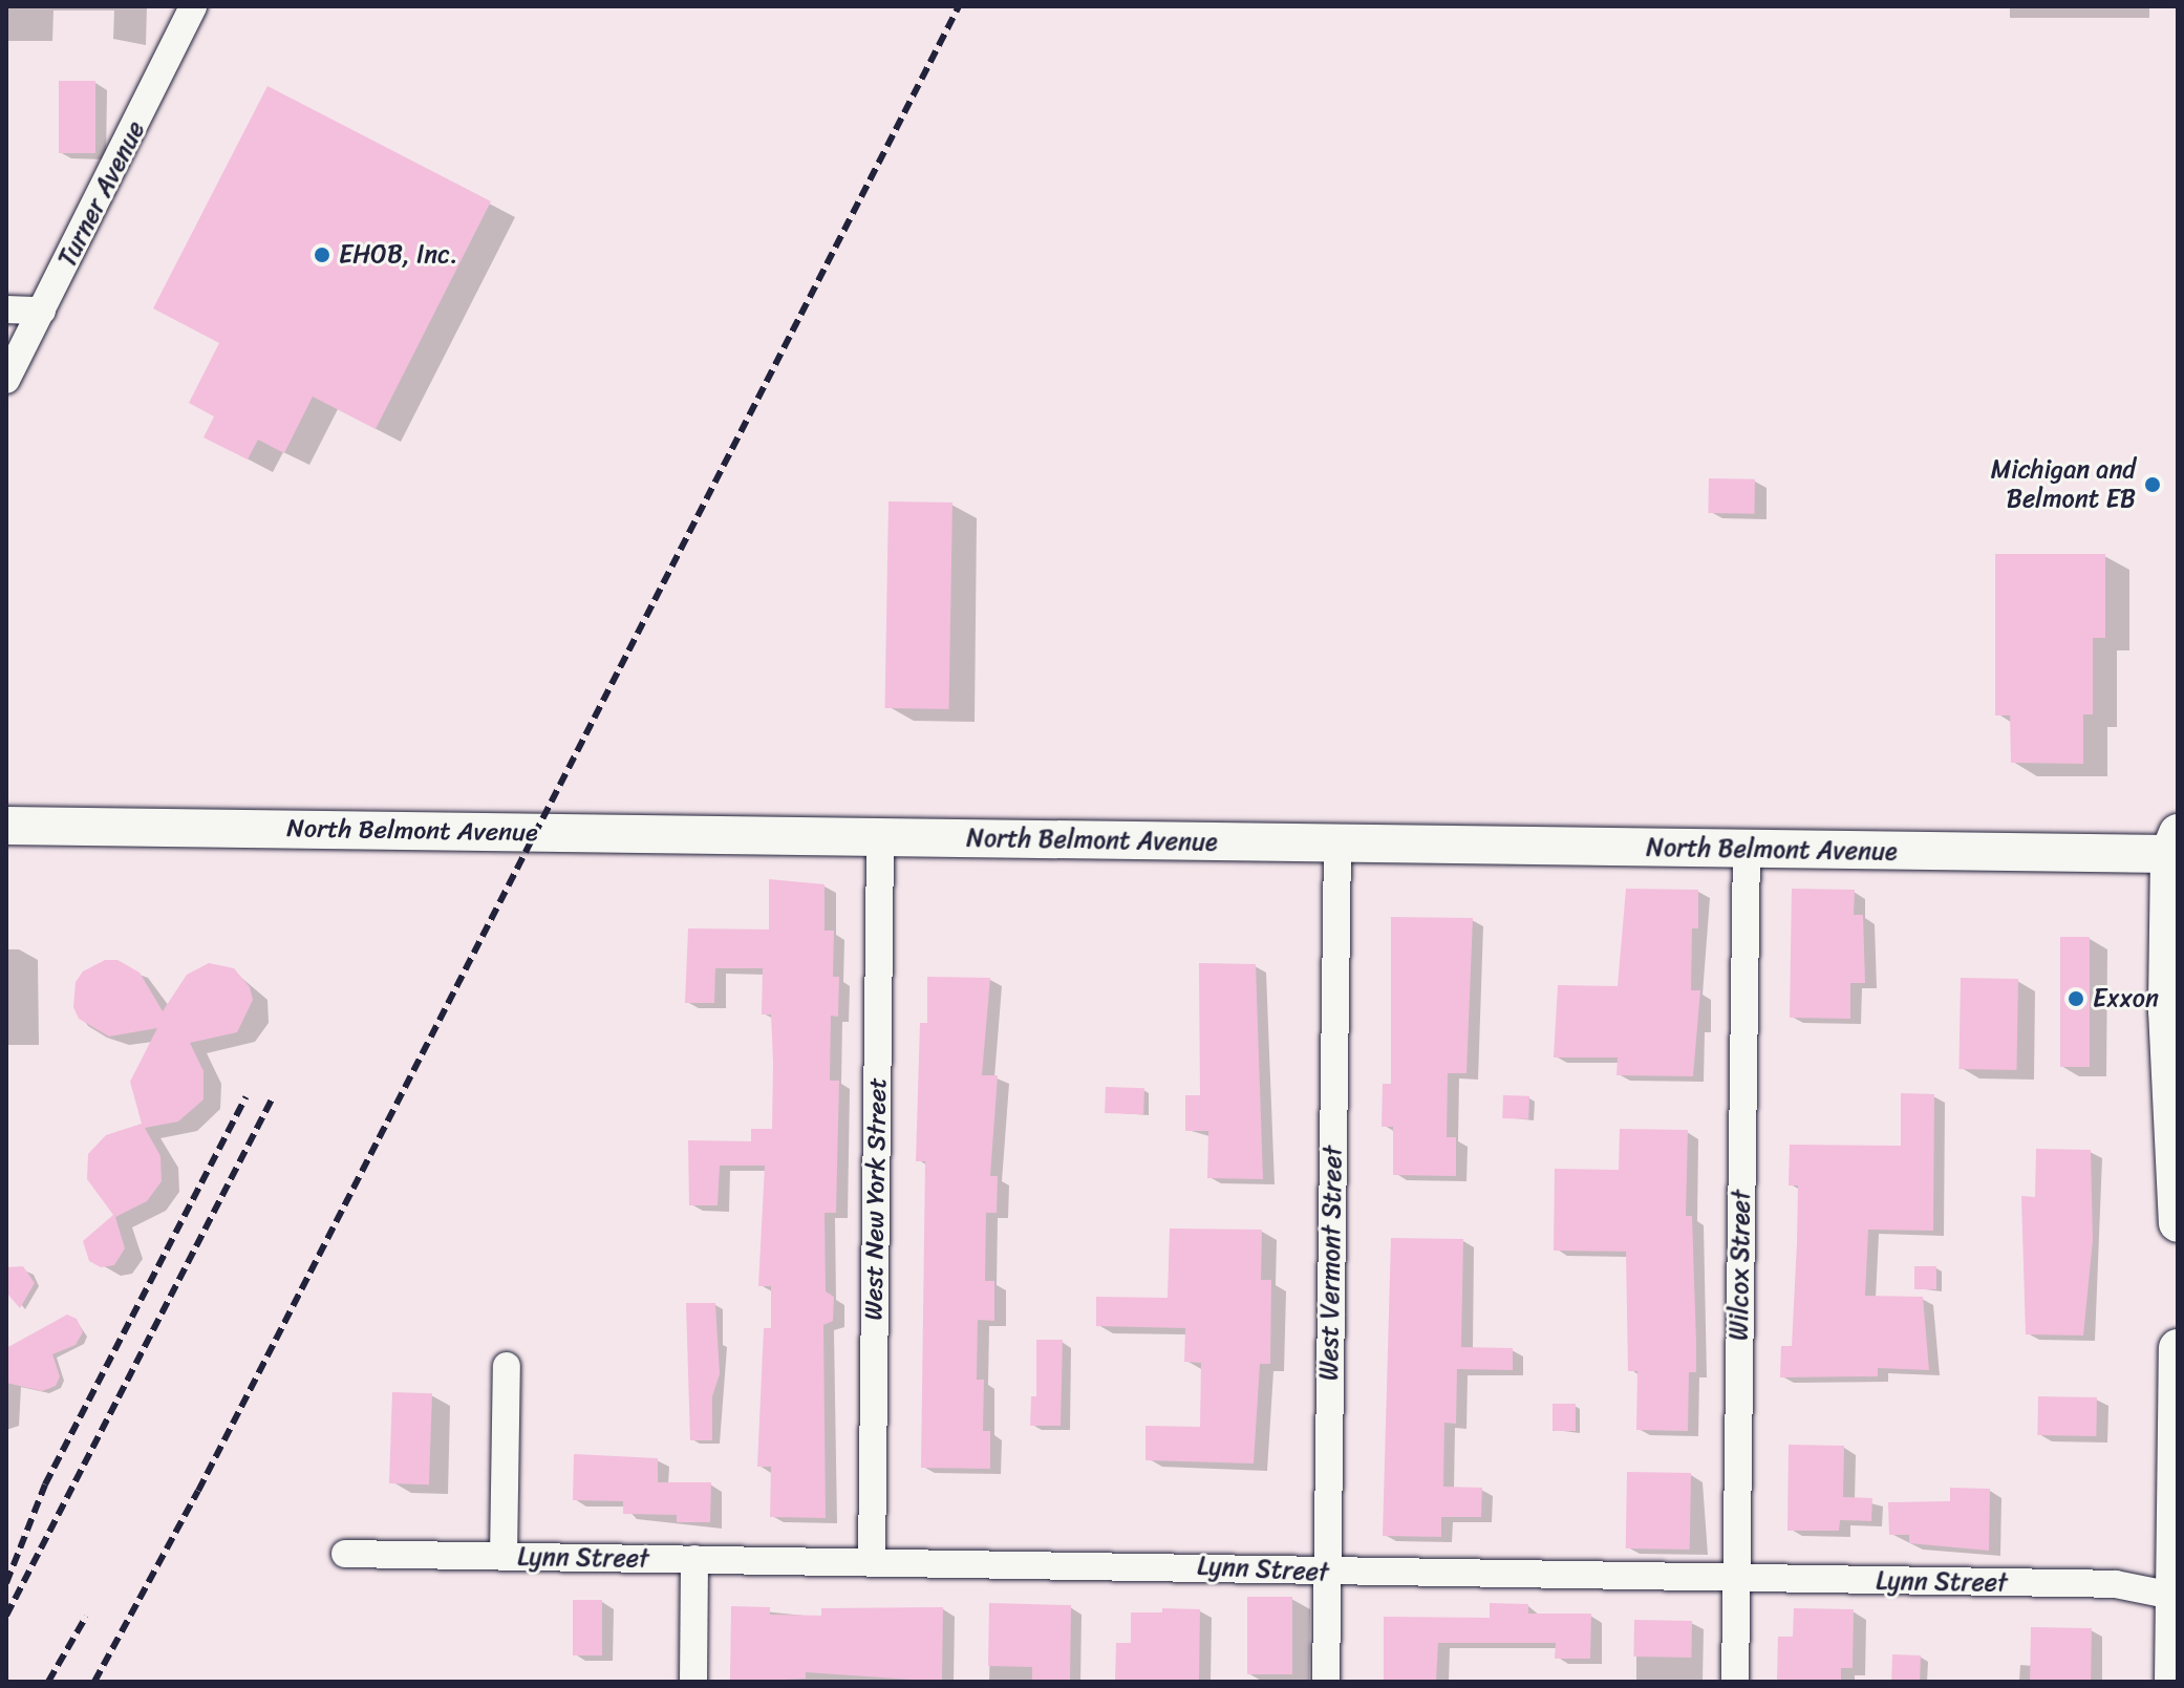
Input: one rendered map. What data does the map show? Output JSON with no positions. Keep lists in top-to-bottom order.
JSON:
{
  "streets": {
    "main road": ["North Belmont Avenue"],
    "street": [
      "Turner Avenue",
      "West New York Street",
      "West Vermont Street",
      "Wilcox Street",
      "Lynn Street"
    ]
  },
  "crossings": [
    ["North Belmont Avenue", "West New York Street"],
    ["North Belmont Avenue", "West Vermont Street"],
    ["North Belmont Avenue", "Wilcox Street"],
    ["West New York Street", "Lynn Street"],
    ["West Vermont Street", "Lynn Street"],
    ["Wilcox Street", "Lynn Street"]
  ],
  "places": ["EHOB, Inc.", "Michigan and Belmont EB", "Exxon"]
}
